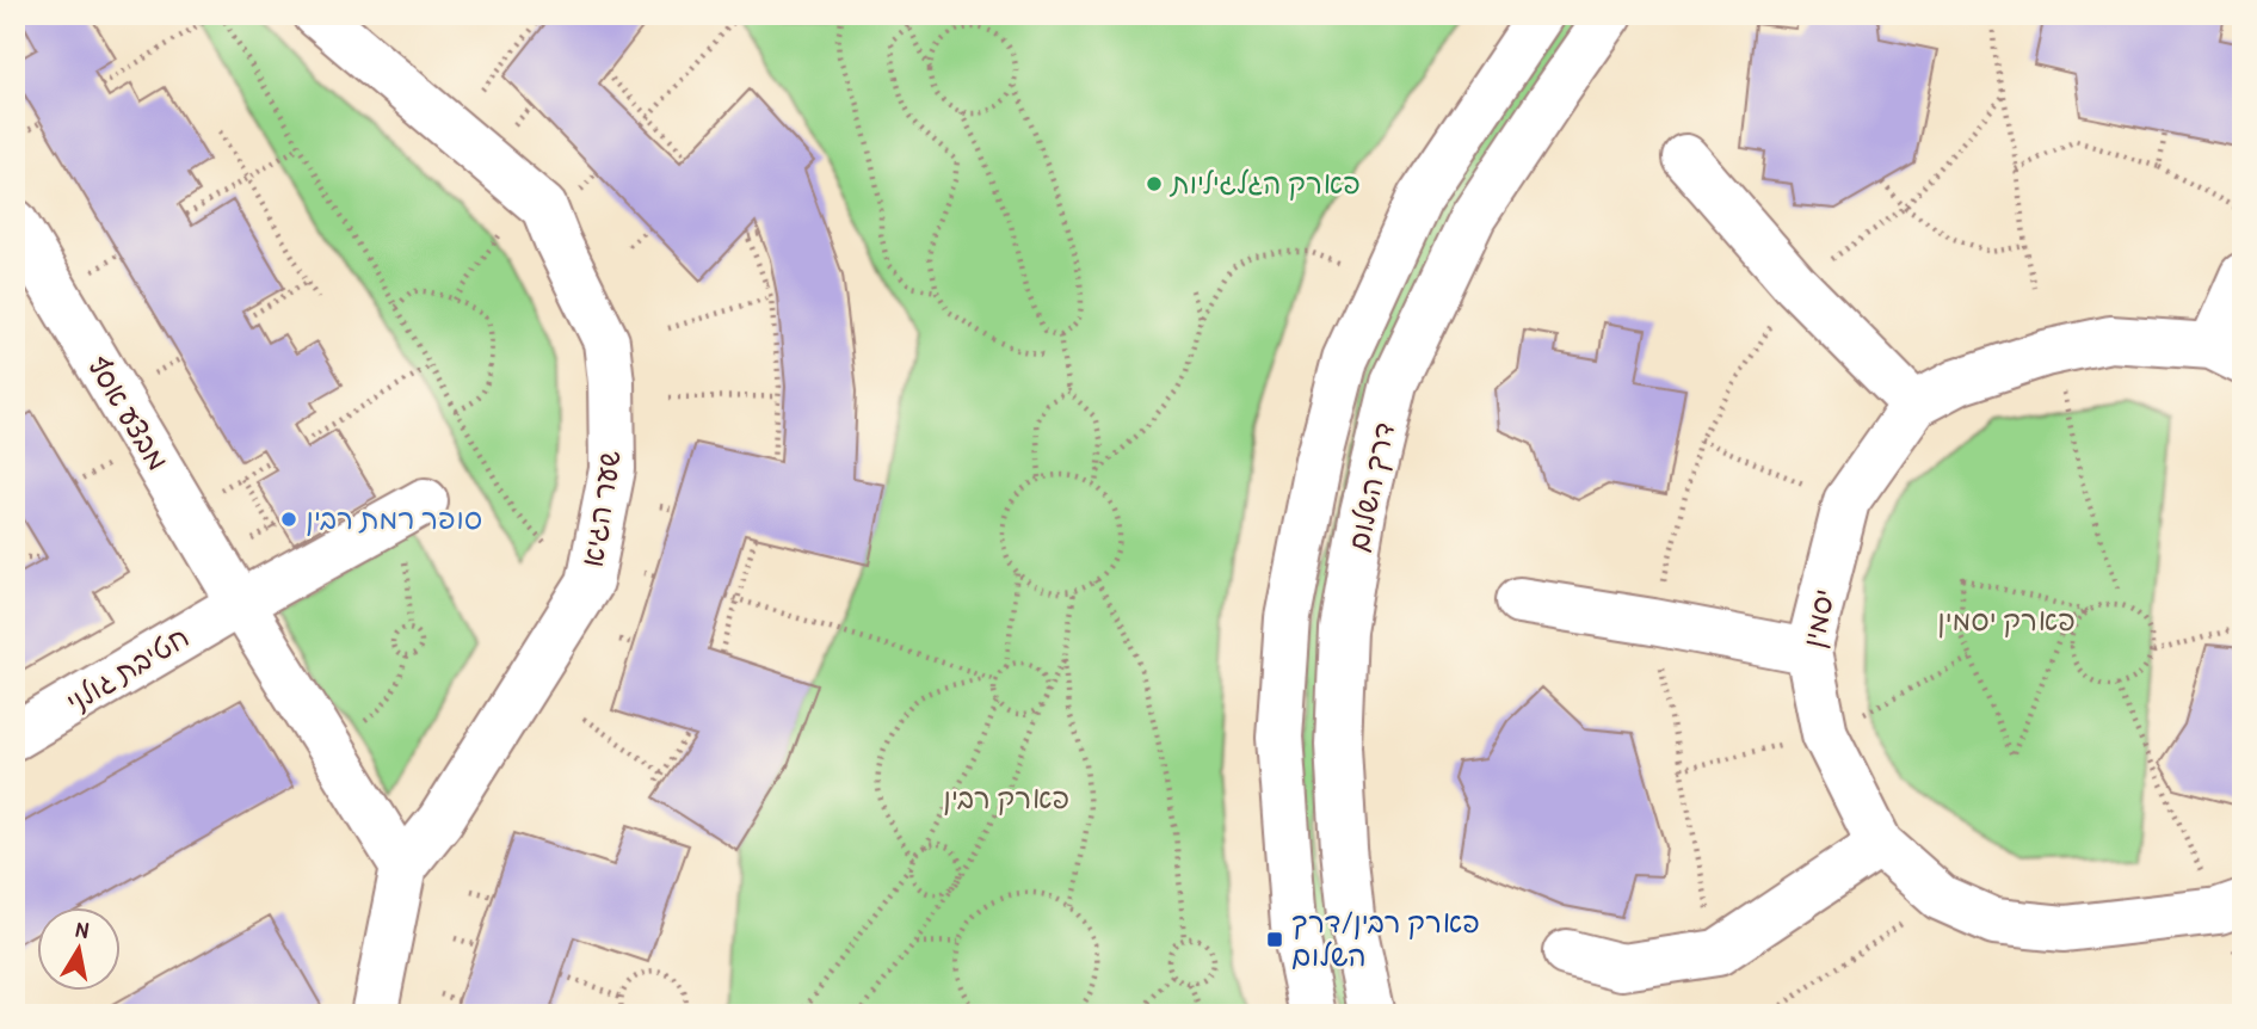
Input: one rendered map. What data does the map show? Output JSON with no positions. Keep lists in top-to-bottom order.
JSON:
{
  "streets": {
    "street": [
      "מבצע אסף",
      "דרך השלום",
      "שער הגיא",
      "יסמין",
      "חטיבת גולני"
    ]
  },
  "crossings": [
    ["מבצע אסף", "שער הגיא"],
    ["מבצע אסף", "חטיבת גולני"]
  ],
  "parks": ["פארק יסמין", "פארק רבין"],
  "places": {
    "other": ["פארק הגלגיליות", "סופר רמת רבין"],
    "transit": ["פארק רבין/דרך השלום"]
  },
  "north": "top"
}
